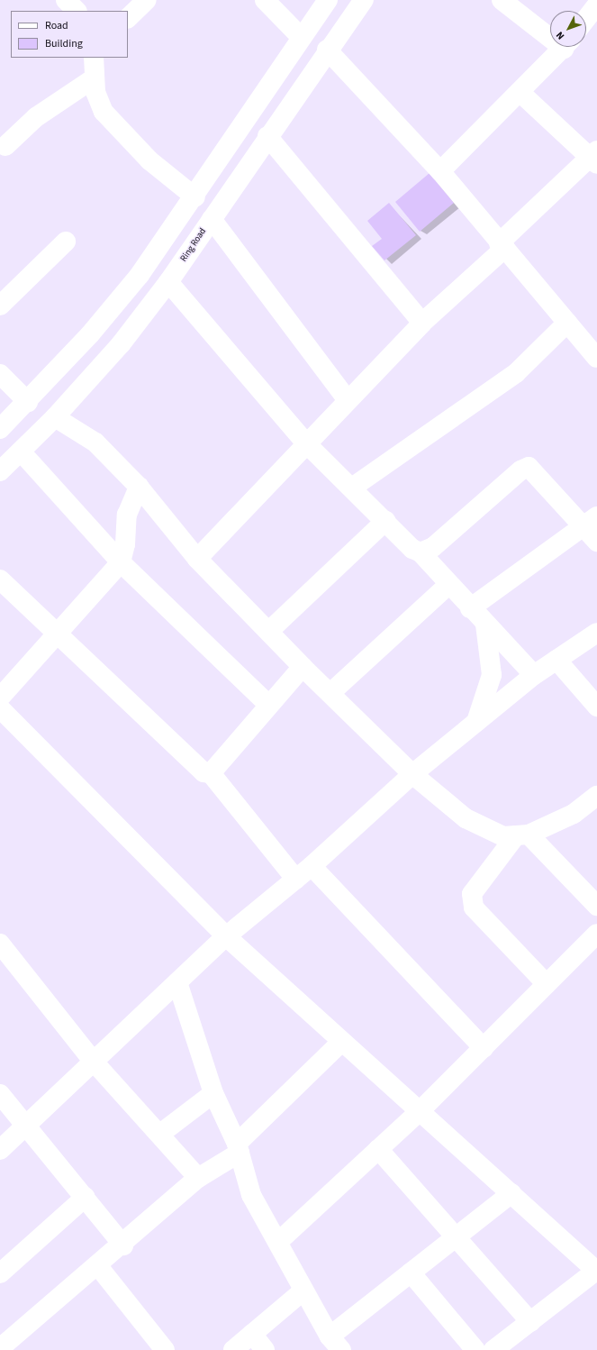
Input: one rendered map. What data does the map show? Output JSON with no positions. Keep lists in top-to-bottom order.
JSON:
{
  "streets": {
    "street": ["Ring Road"]
  },
  "legend": ["Road", "Building"],
  "north": "bottom left"
}
